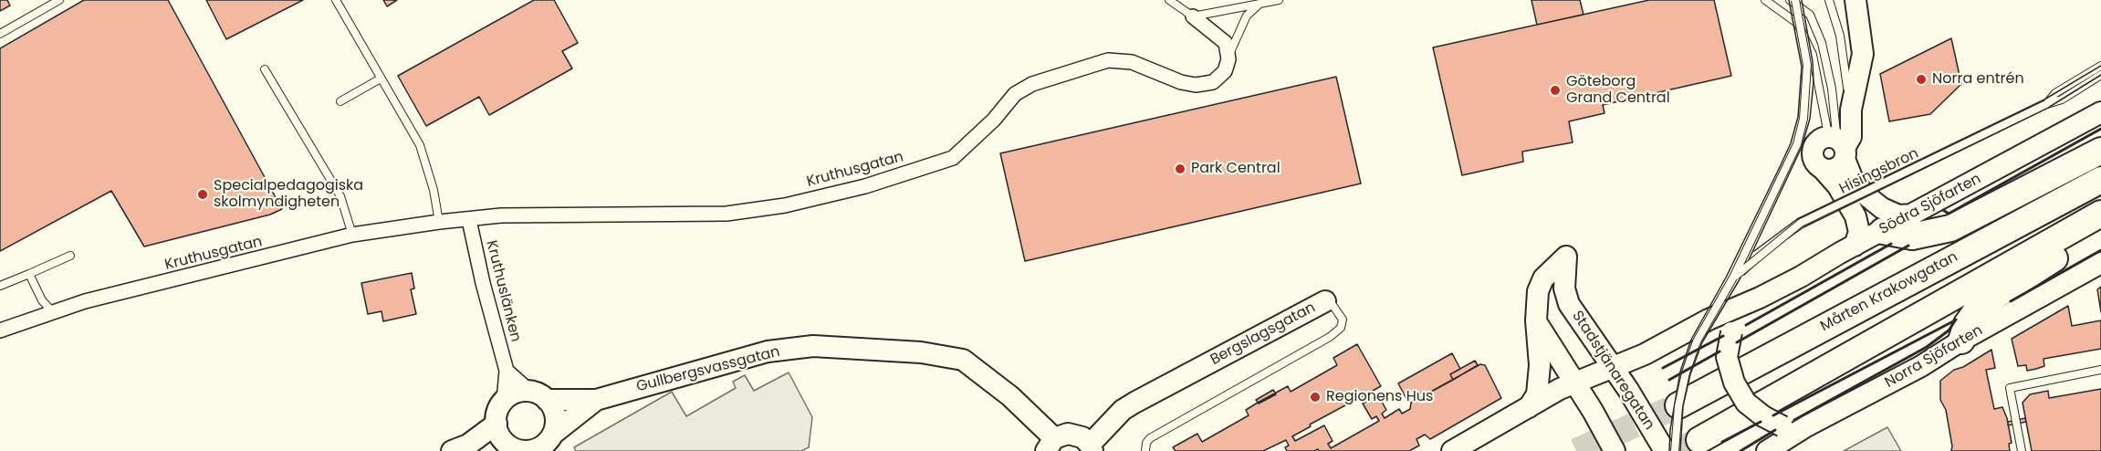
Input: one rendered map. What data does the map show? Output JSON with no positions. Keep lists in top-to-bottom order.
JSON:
{
  "streets": {
    "highway": ["Mårten Krakowgatan"],
    "main road": [
      "Södra Sjöfarten",
      "Bergslagsgatan",
      "Norra Sjöfarten",
      "Gullbergsvassgatan",
      "Stadstjänaregatan"
    ],
    "street": ["Kruthusgatan", "Kruthuslänken"],
    "lane": ["Hisingsbron"]
  },
  "crossings": [
    ["Kruthusgatan", "Kruthuslänken"],
    ["Södra Sjöfarten", "Norra Sjöfarten"],
    ["Södra Sjöfarten", "Stadstjänaregatan"],
    ["Kruthuslänken", "Gullbergsvassgatan"],
    ["Bergslagsgatan", "Gullbergsvassgatan"]
  ],
  "places": [
    "Norra entrén",
    "Göteborg Grand Central",
    "Park Central",
    "Specialpedagogiska skolmyndigheten",
    "Regionens Hus"
  ]
}
